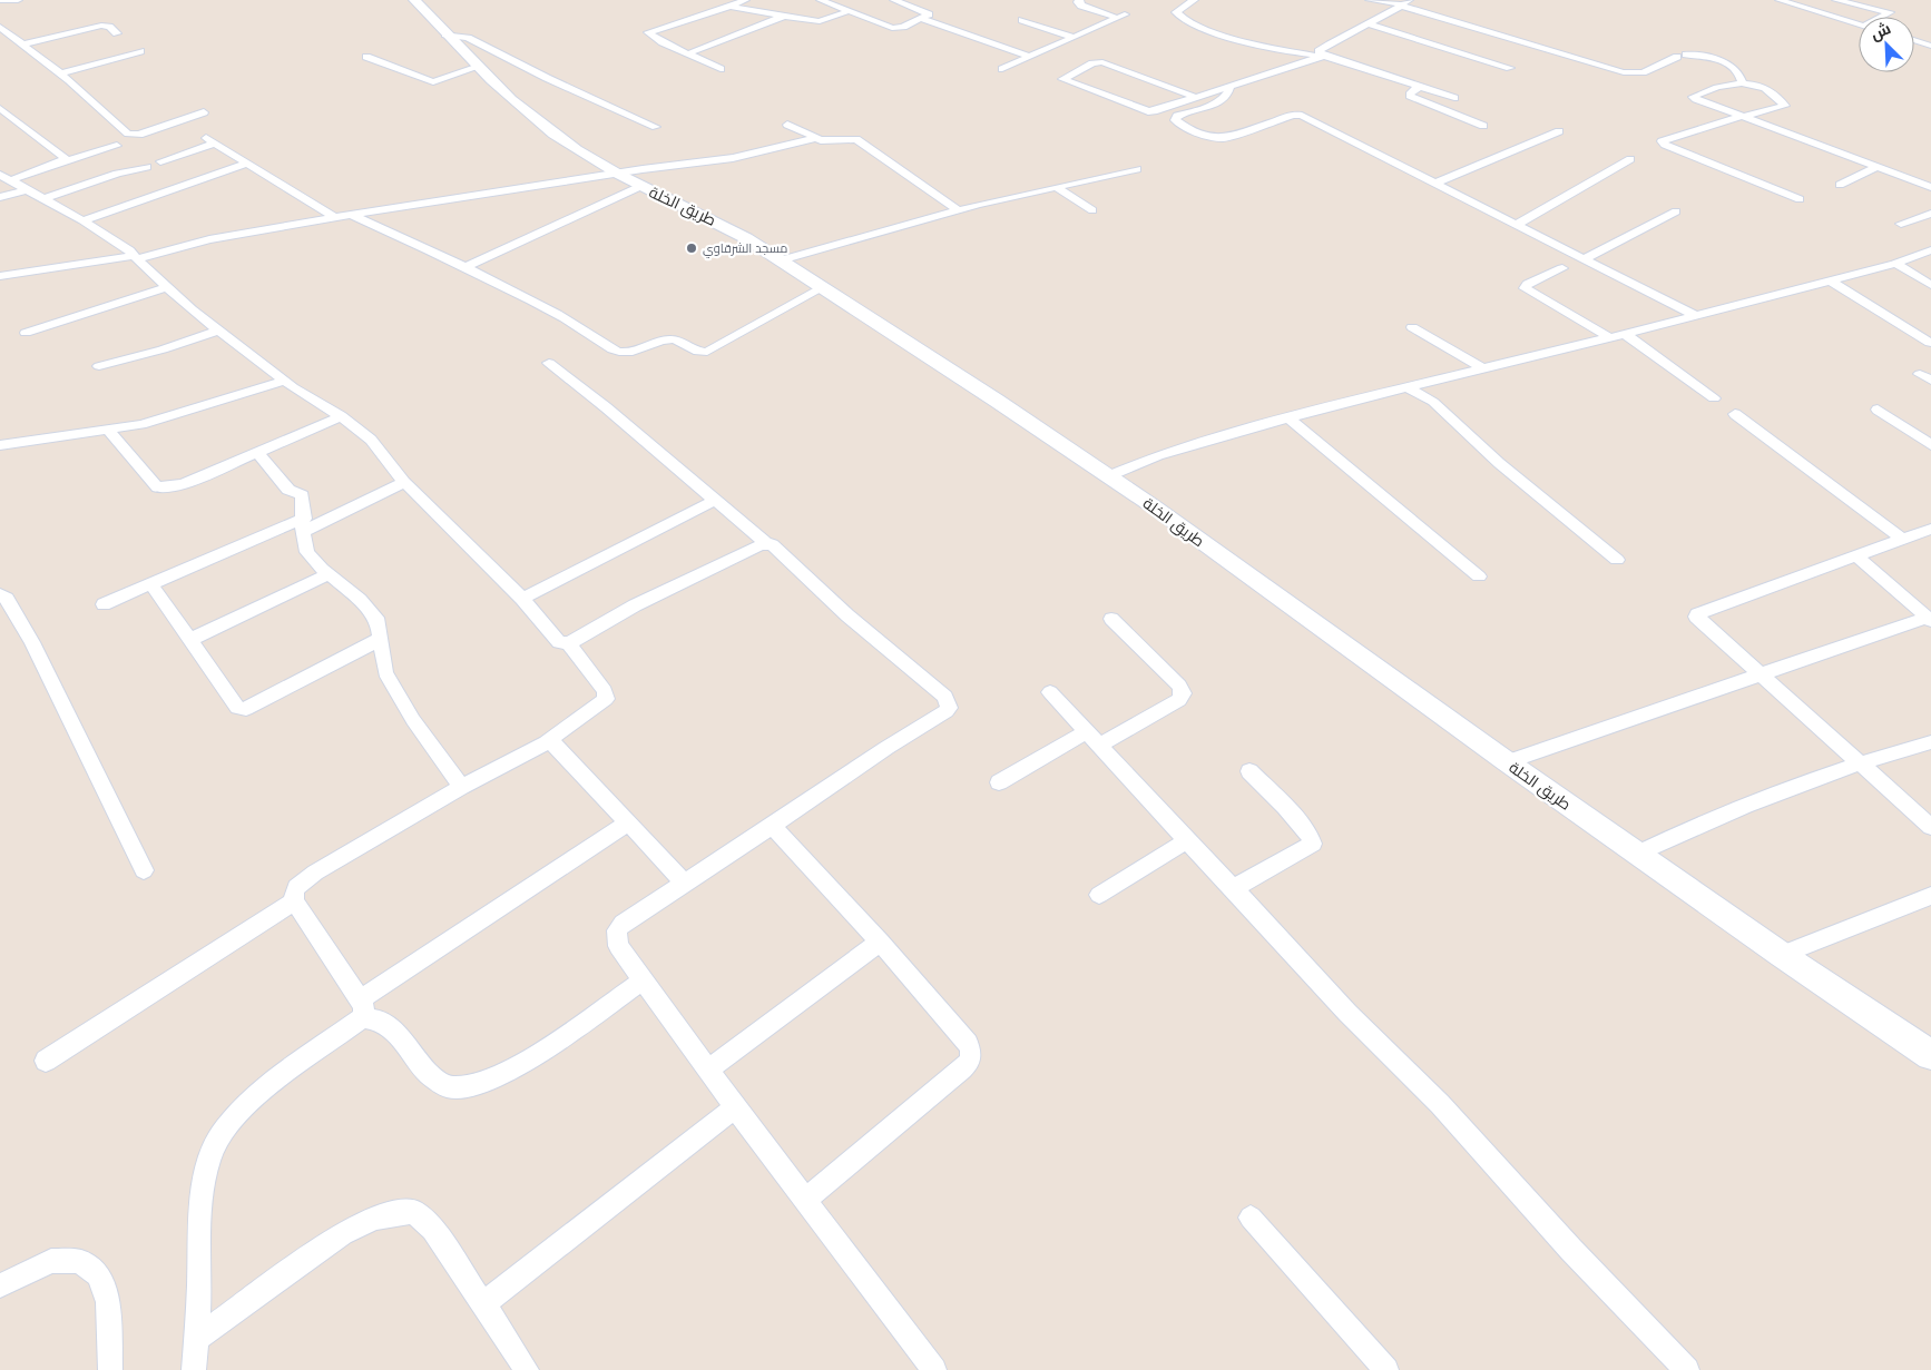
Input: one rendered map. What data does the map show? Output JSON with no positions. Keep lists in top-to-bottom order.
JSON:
{
  "streets": {
    "street": ["طريق الخلة"]
  },
  "places": ["مسجد الشرقاوي"],
  "north": "top left"
}
